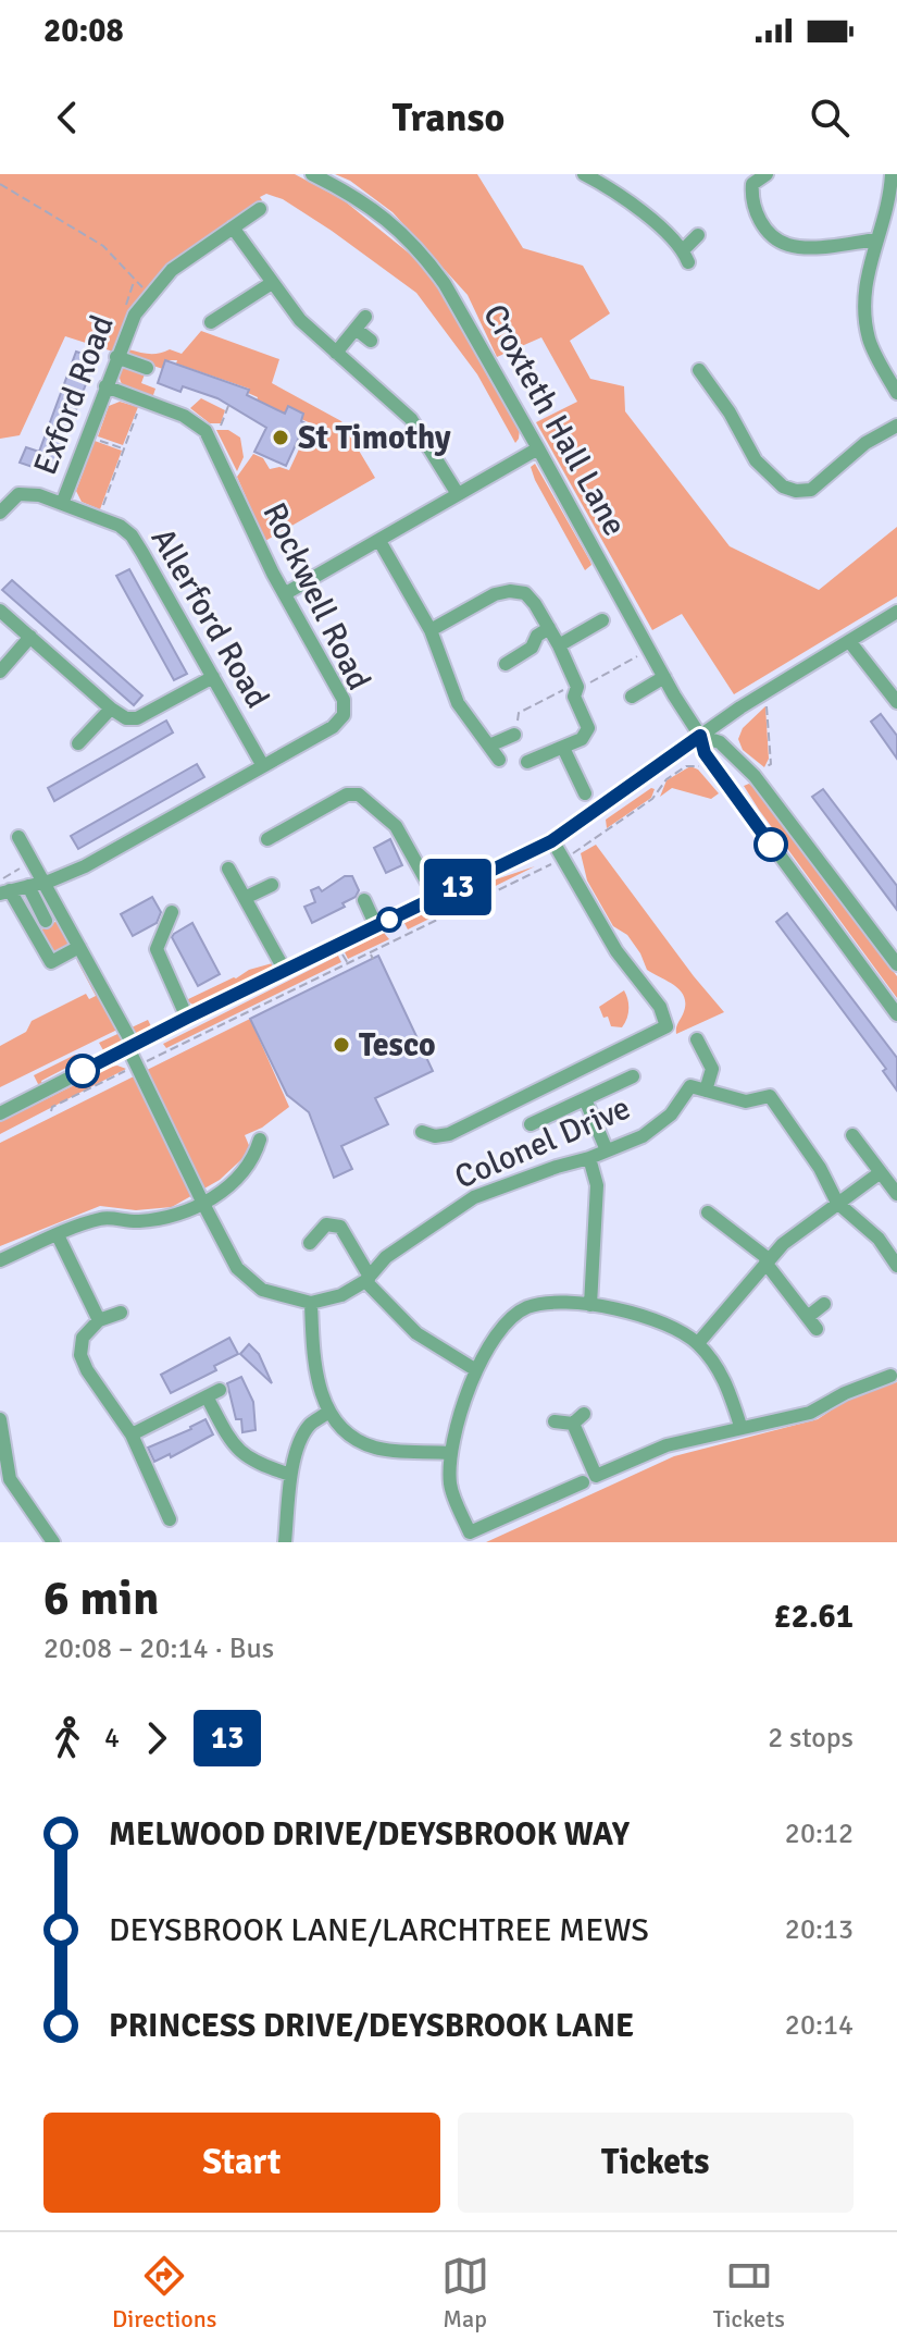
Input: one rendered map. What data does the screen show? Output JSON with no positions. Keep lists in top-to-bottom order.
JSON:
{
  "streets": {
    "street": [
      "Exford Road",
      "Croxteth Hall Lane",
      "Rockwell Road",
      "Allerford Road",
      "Colonel Drive"
    ]
  },
  "crossings": [
    ["Exford Road", "Rockwell Road"],
    ["Exford Road", "Allerford Road"],
    ["Rockwell Road", "Allerford Road"]
  ],
  "places": ["St Timothy", "Tesco"],
  "lines": ["bus line 13"],
  "page": {
    "status": "20:08",
    "header": "Transo",
    "on_map": "13",
    "heading": ["6 min", "20:08 – 20:14 · Bus", "£2.61"],
    "legs": ["4", "13", "2 stops"],
    "list": [
      {
        "name": "MELWOOD DRIVE/DEYSBROOK WAY",
        "value": "20:12"
      },
      {
        "name": "DEYSBROOK LANE/LARCHTREE MEWS",
        "value": "20:13"
      },
      {
        "name": "PRINCESS DRIVE/DEYSBROOK LANE",
        "value": "20:14"
      }
    ],
    "buttons": ["Start", "Tickets"],
    "tabs": ["Directions", "Map", "Tickets"]
  }
}
